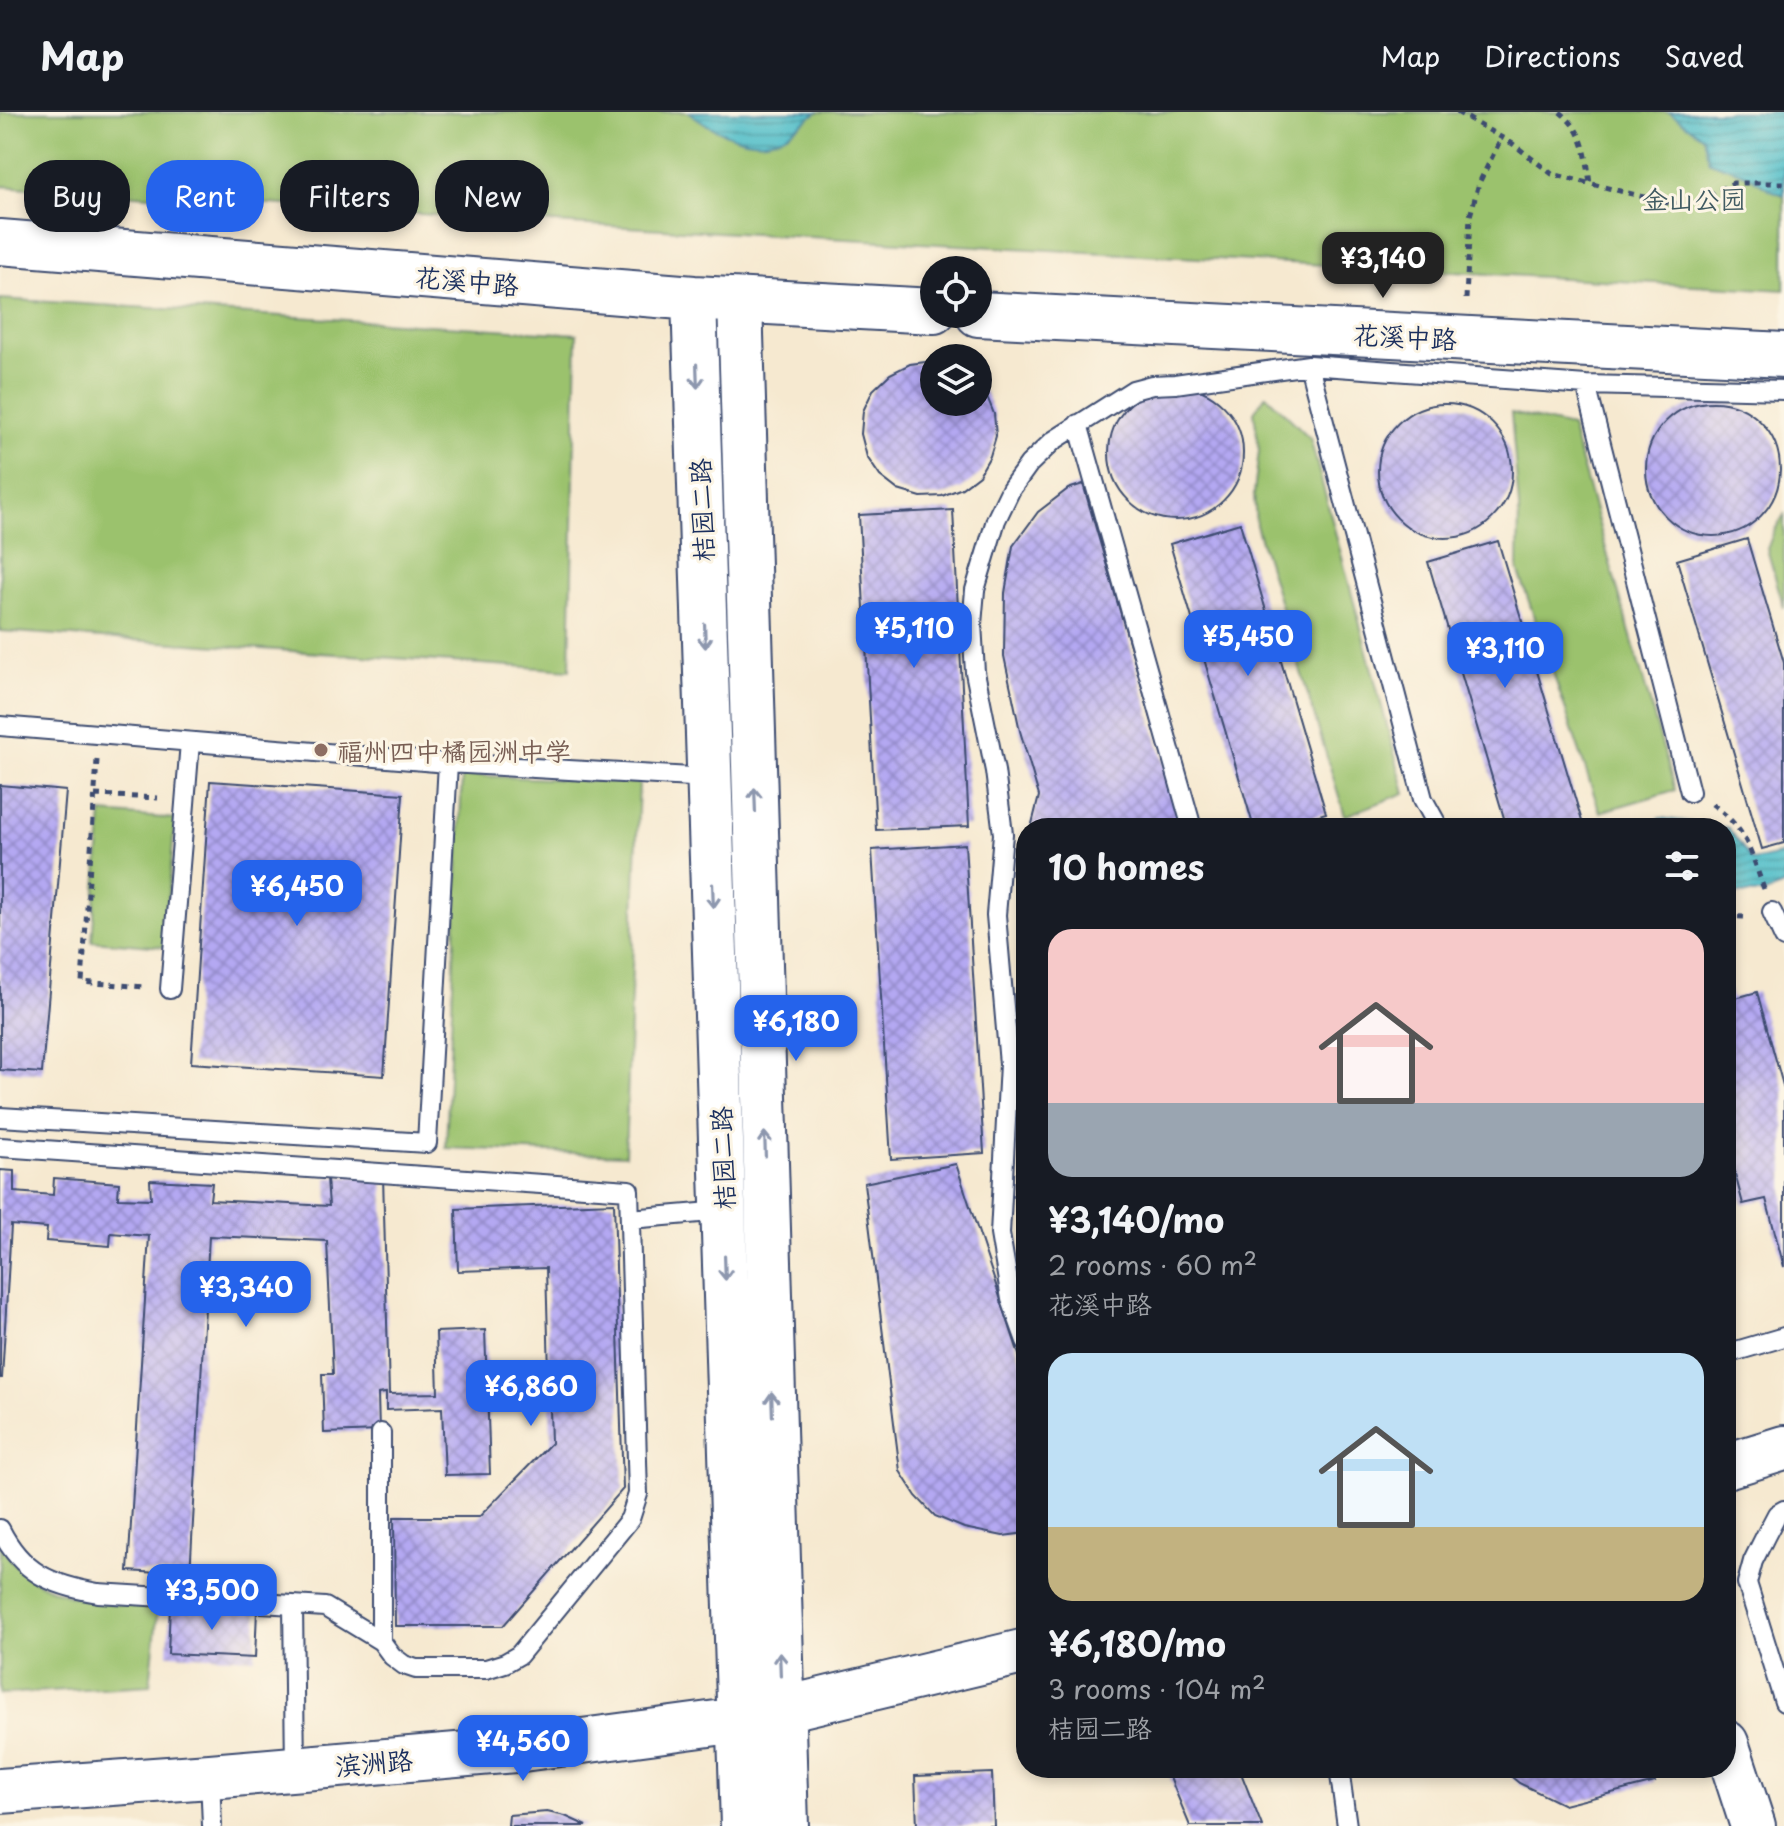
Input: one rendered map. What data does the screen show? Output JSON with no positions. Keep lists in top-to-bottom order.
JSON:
{
  "streets": {
    "street": ["花溪中路", "桔园二路", "滨洲路"]
  },
  "crossings": [
    ["花溪中路", "桔园二路"],
    ["桔园二路", "滨洲路"]
  ],
  "parks": ["金山公园"],
  "places": ["福州四中橘园洲中学"],
  "page": {
    "header": "Map",
    "nav": ["Map", "Directions", "Saved"],
    "chip": [
      "Buy",
      "Rent",
      "Filters",
      "New"
    ],
    "price": [
      "¥3,140",
      "¥5,110",
      "¥5,450",
      "¥3,110",
      "¥6,450",
      "¥6,180",
      "¥3,340",
      "¥6,860",
      "¥3,500",
      "¥4,560"
    ],
    "heading": "10 homes",
    "list": [
      {
        "name": "¥3,140/mo",
        "note": "2 rooms · 60 m² · 花溪中路"
      },
      {
        "name": "¥6,180/mo",
        "note": "3 rooms · 104 m² · 桔园二路"
      }
    ]
  }
}
